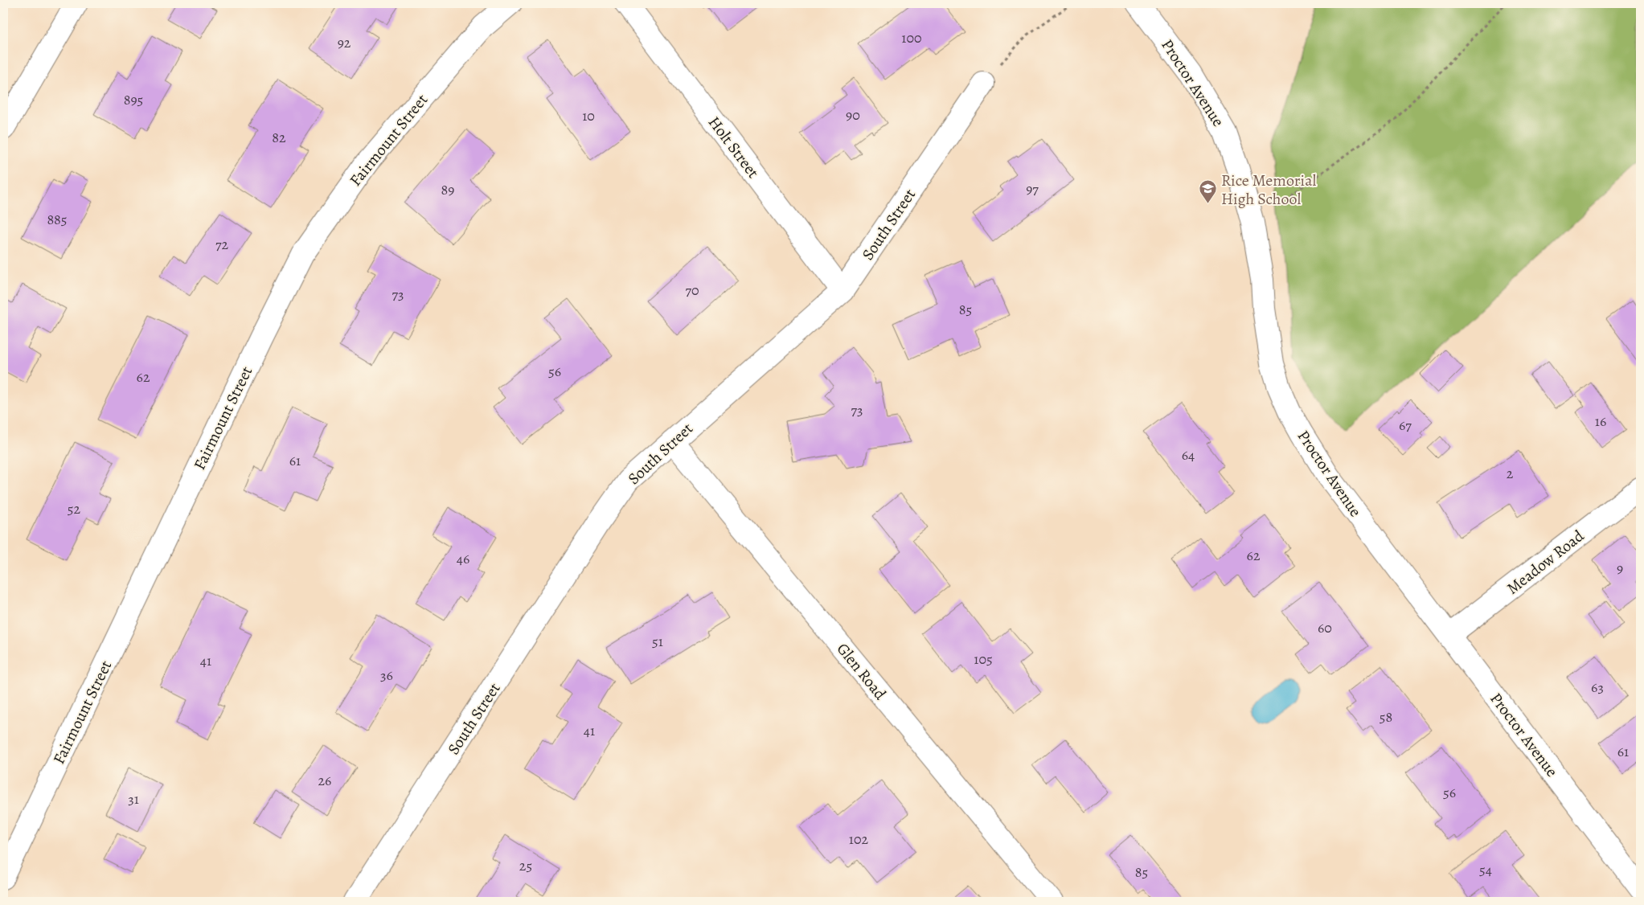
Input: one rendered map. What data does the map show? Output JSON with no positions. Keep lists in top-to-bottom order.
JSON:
{
  "streets": {
    "street": [
      "Proctor Avenue",
      "Fairmount Street",
      "Holt Street",
      "South Street",
      "Meadow Road",
      "Glen Road"
    ]
  },
  "crossings": [
    ["Proctor Avenue", "Meadow Road"],
    ["Holt Street", "South Street"],
    ["South Street", "Glen Road"]
  ],
  "places": {
    "school or university": ["Rice Memorial High School"]
  },
  "house_numbers": [
    "100",
    "92",
    "895",
    "90",
    "10",
    "82",
    "97",
    "89",
    "885",
    "72",
    "70",
    "73",
    "85",
    "56",
    "62",
    "73",
    "16",
    "67",
    "64",
    "61",
    "2",
    "52",
    "62",
    "46",
    "9",
    "60",
    "51",
    "105",
    "41",
    "36",
    "63",
    "58",
    "41",
    "61",
    "26",
    "56",
    "31",
    "102",
    "25",
    "54",
    "85"
  ]
}
